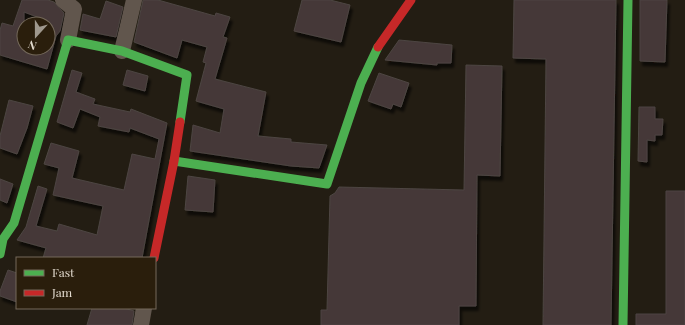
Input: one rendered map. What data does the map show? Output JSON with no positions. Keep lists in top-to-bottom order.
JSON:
{
  "legend": ["Fast", "Jam"],
  "north": "bottom"
}
